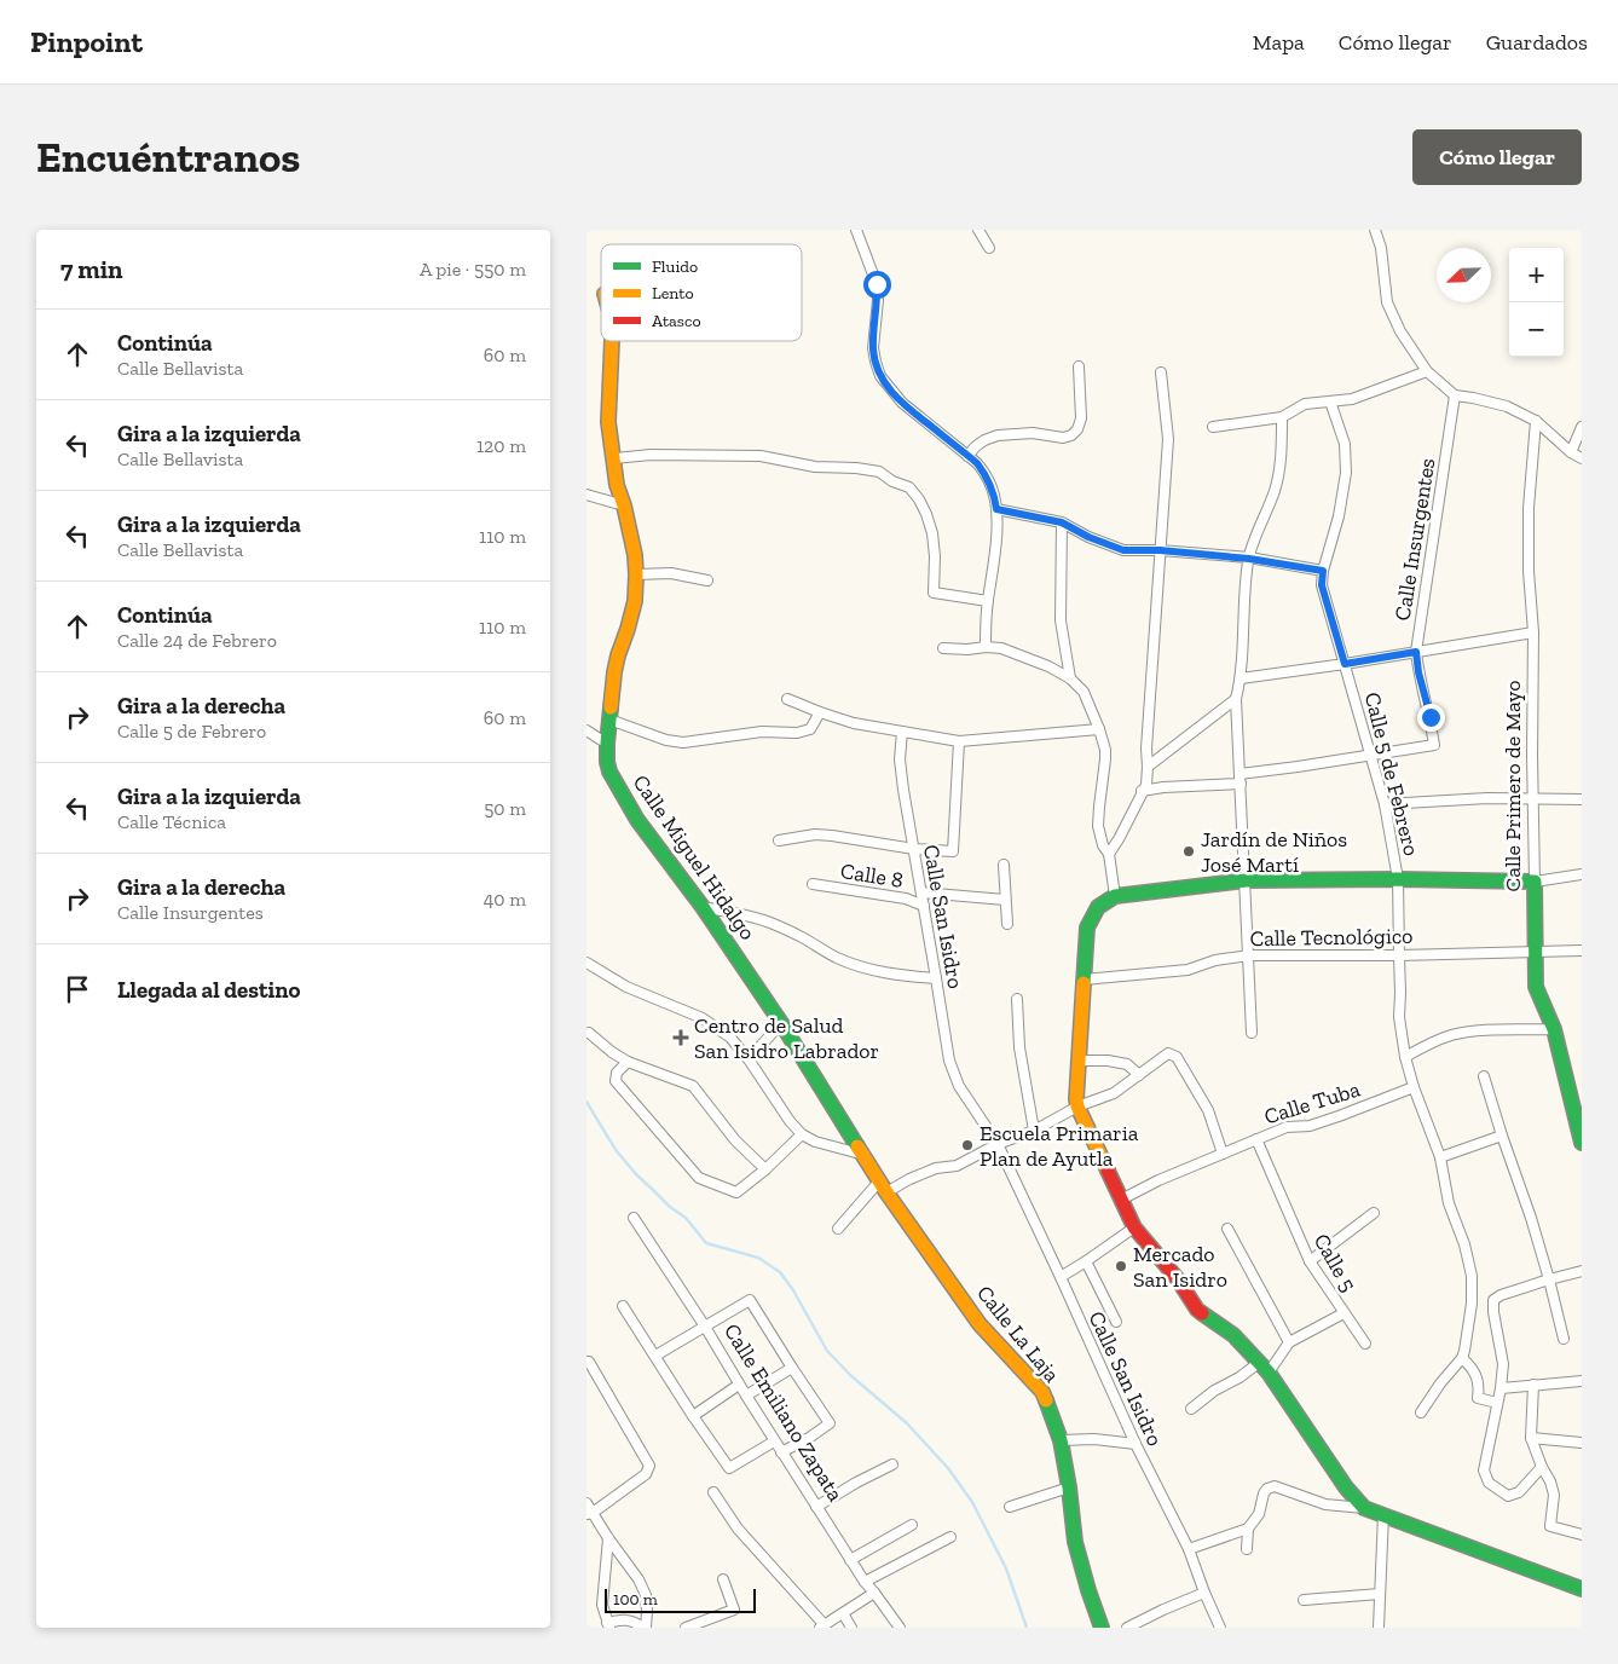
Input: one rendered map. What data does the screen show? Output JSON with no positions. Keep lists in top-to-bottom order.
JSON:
{
  "streets": {
    "street": [
      "Calle Insurgentes",
      "Calle 5 de Febrero",
      "Calle Primero de Mayo",
      "Calle Miguel Hidalgo",
      "Calle 8",
      "Calle San Isidro",
      "Calle Tecnológico",
      "Calle Tuba",
      "Calle 5",
      "Calle La Laja",
      "Calle Emiliano Zapata"
    ]
  },
  "crossings": [
    ["Calle Insurgentes", "Calle 5 de Febrero"],
    ["Calle 5 de Febrero", "Calle Tecnológico"],
    ["Calle 5 de Febrero", "Calle Tuba"],
    ["Calle Primero de Mayo", "Calle Tecnológico"],
    ["Calle Miguel Hidalgo", "Calle La Laja"],
    ["Calle 8", "Calle San Isidro"],
    ["Calle Tuba", "Calle 5"]
  ],
  "places": {
    "other": ["Jardín de Niños José Martí", "Escuela Primaria Plan de Ayutla", "Mercado San Isidro"],
    "health": ["Centro de Salud San Isidro Labrador"]
  },
  "legend": ["Fluido", "Lento", "Atasco"],
  "scale_bar": "100 m",
  "north": "bottom left",
  "page": {
    "header": "Pinpoint",
    "nav": ["Mapa", "Cómo llegar", "Guardados"],
    "buttons": "Cómo llegar",
    "title": "Encuéntranos",
    "heading": ["7 min", "A pie · 550 m"],
    "map_buttons": ["+", "−"],
    "list": [
      ["Continúa", "Calle Bellavista", "60 m"],
      ["Gira a la izquierda", "Calle Bellavista", "120 m"],
      ["Gira a la izquierda", "Calle Bellavista", "110 m"],
      ["Continúa", "Calle 24 de Febrero", "110 m"],
      ["Gira a la derecha", "Calle 5 de Febrero", "60 m"],
      ["Gira a la izquierda", "Calle Técnica", "50 m"],
      ["Gira a la derecha", "Calle Insurgentes", "40 m"],
      "Llegada al destino"
    ],
    "scale": "100 m"
  }
}
